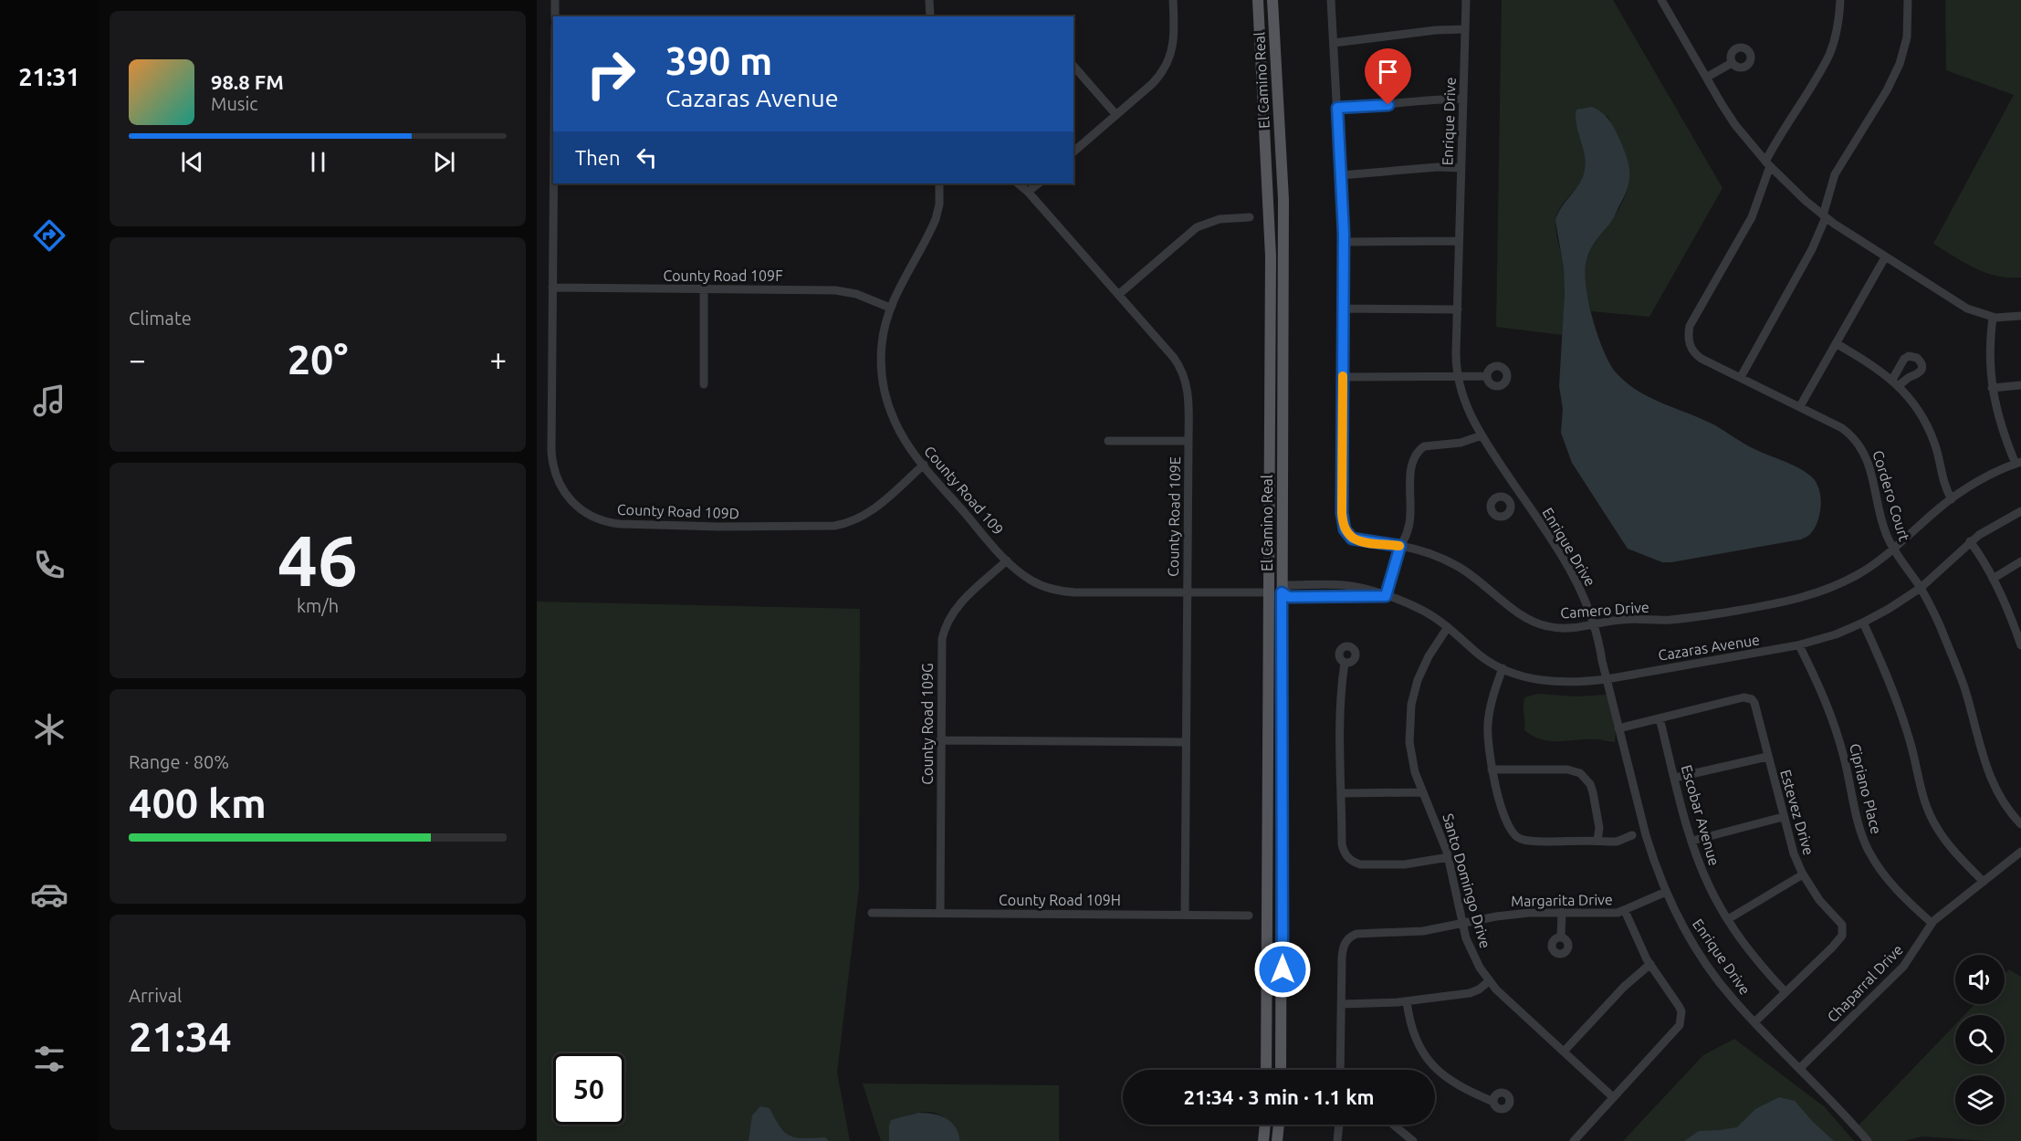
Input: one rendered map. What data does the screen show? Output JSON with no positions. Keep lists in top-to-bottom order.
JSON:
{
  "streets": {
    "main road": ["El Camino Real"],
    "street": [
      "Enrique Drive",
      "County Road 109F",
      "County Road 109",
      "Cordero Court",
      "County Road 109D",
      "County Road 109E",
      "Camero Drive",
      "Cazaras Avenue",
      "County Road 109G",
      "Cipriano Place",
      "Estevez Drive",
      "Escobar Avenue",
      "Santo Domingo Drive",
      "County Road 109H",
      "Margarita Drive",
      "Chaparral Drive"
    ]
  },
  "crossings": [
    ["El Camino Real", "County Road 109"],
    ["El Camino Real", "Cazaras Avenue"],
    ["Enrique Drive", "Camero Drive"],
    ["Enrique Drive", "Cazaras Avenue"],
    ["Enrique Drive", "Estevez Drive"],
    ["Enrique Drive", "Margarita Drive"],
    ["Enrique Drive", "Chaparral Drive"],
    ["County Road 109F", "County Road 109"],
    ["County Road 109F", "County Road 109D"],
    ["County Road 109", "County Road 109D"],
    ["County Road 109", "County Road 109E"],
    ["County Road 109", "County Road 109G"],
    ["Cordero Court", "Camero Drive"],
    ["Cordero Court", "Cazaras Avenue"],
    ["County Road 109E", "County Road 109H"],
    ["Cazaras Avenue", "Cipriano Place"],
    ["Cazaras Avenue", "Santo Domingo Drive"],
    ["County Road 109G", "County Road 109H"],
    ["Cipriano Place", "Chaparral Drive"],
    ["Estevez Drive", "Escobar Avenue"],
    ["Santo Domingo Drive", "Margarita Drive"]
  ],
  "page": {
    "tabs": "21:31",
    "turn": ["390 m", "Cazaras Avenue"],
    "song": ["98.8 FM", "Music"],
    "then": "Then",
    "tile": [
      "Climate",
      ["46", "km/h"],
      ["Range · 80%", "400 km"],
      ["Arrival", "21:34"]
    ],
    "heat": ["−", "20°", "+"],
    "limit": "50",
    "trip": "21:34 · 3 min · 1.1 km"
  }
}
